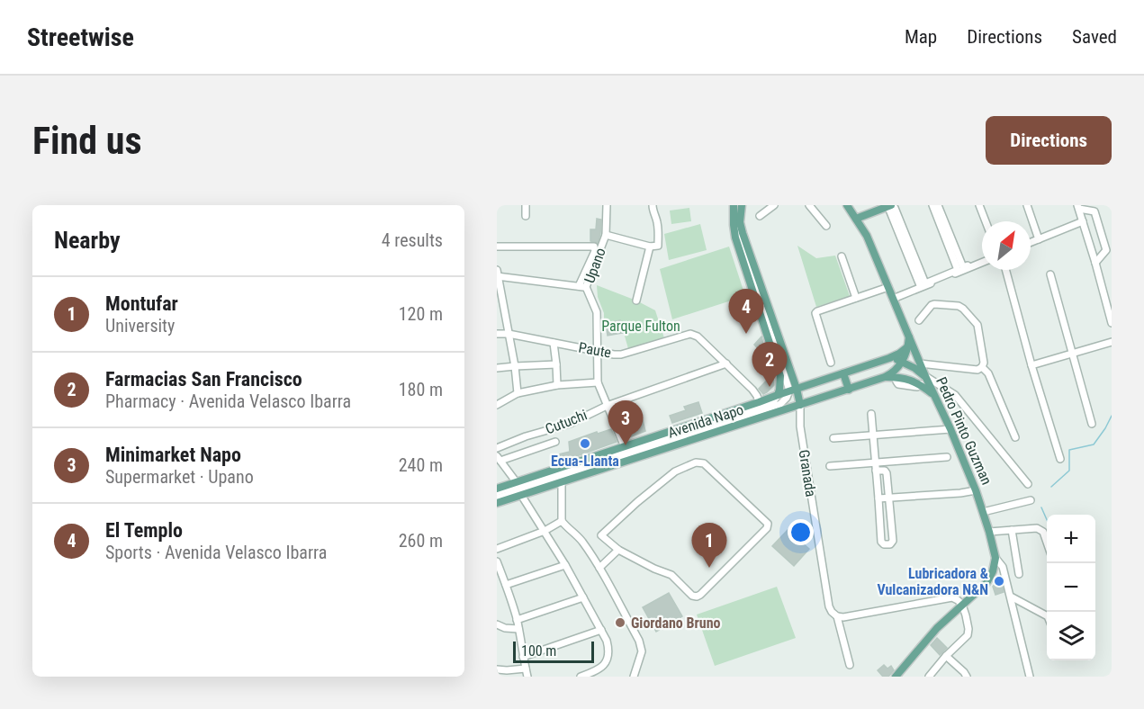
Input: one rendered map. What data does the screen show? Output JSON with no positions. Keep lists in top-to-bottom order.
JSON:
{
  "streets": {
    "main road": ["Avenida Napo", "Pedro Pinto Guzman"],
    "street": [
      "Upano",
      "Paute",
      "Cutuchi",
      "Granada"
    ]
  },
  "crossings": [
    ["Upano", "Paute"],
    ["Upano", "Avenida Napo"],
    ["Upano", "Cutuchi"],
    ["Paute", "Avenida Napo"],
    ["Paute", "Cutuchi"],
    ["Avenida Napo", "Granada"]
  ],
  "parks": ["Parque Fulton"],
  "places": ["Ecua-Llanta", "Lubricadora & Vulcanizadora N&N", "Giordano Bruno"],
  "scale_bar": "100 m",
  "north": "top right",
  "page": {
    "header": "Streetwise",
    "nav": ["Map", "Directions", "Saved"],
    "buttons": "Directions",
    "title": "Find us",
    "heading": ["Nearby", "4 results"],
    "list": [
      {
        "mark": "1",
        "name": "Montufar",
        "note": "University",
        "value": "120 m"
      },
      {
        "mark": "2",
        "name": "Farmacias San Francisco",
        "note": "Pharmacy · Avenida Velasco Ibarra",
        "value": "180 m"
      },
      {
        "mark": "3",
        "name": "Minimarket Napo",
        "note": "Supermarket · Upano",
        "value": "240 m"
      },
      {
        "mark": "4",
        "name": "El Templo",
        "note": "Sports · Avenida Velasco Ibarra",
        "value": "260 m"
      }
    ],
    "pins": [
      "4",
      "2",
      "3",
      "1"
    ],
    "map_buttons": ["+", "−"],
    "scale": "100 m"
  }
}
